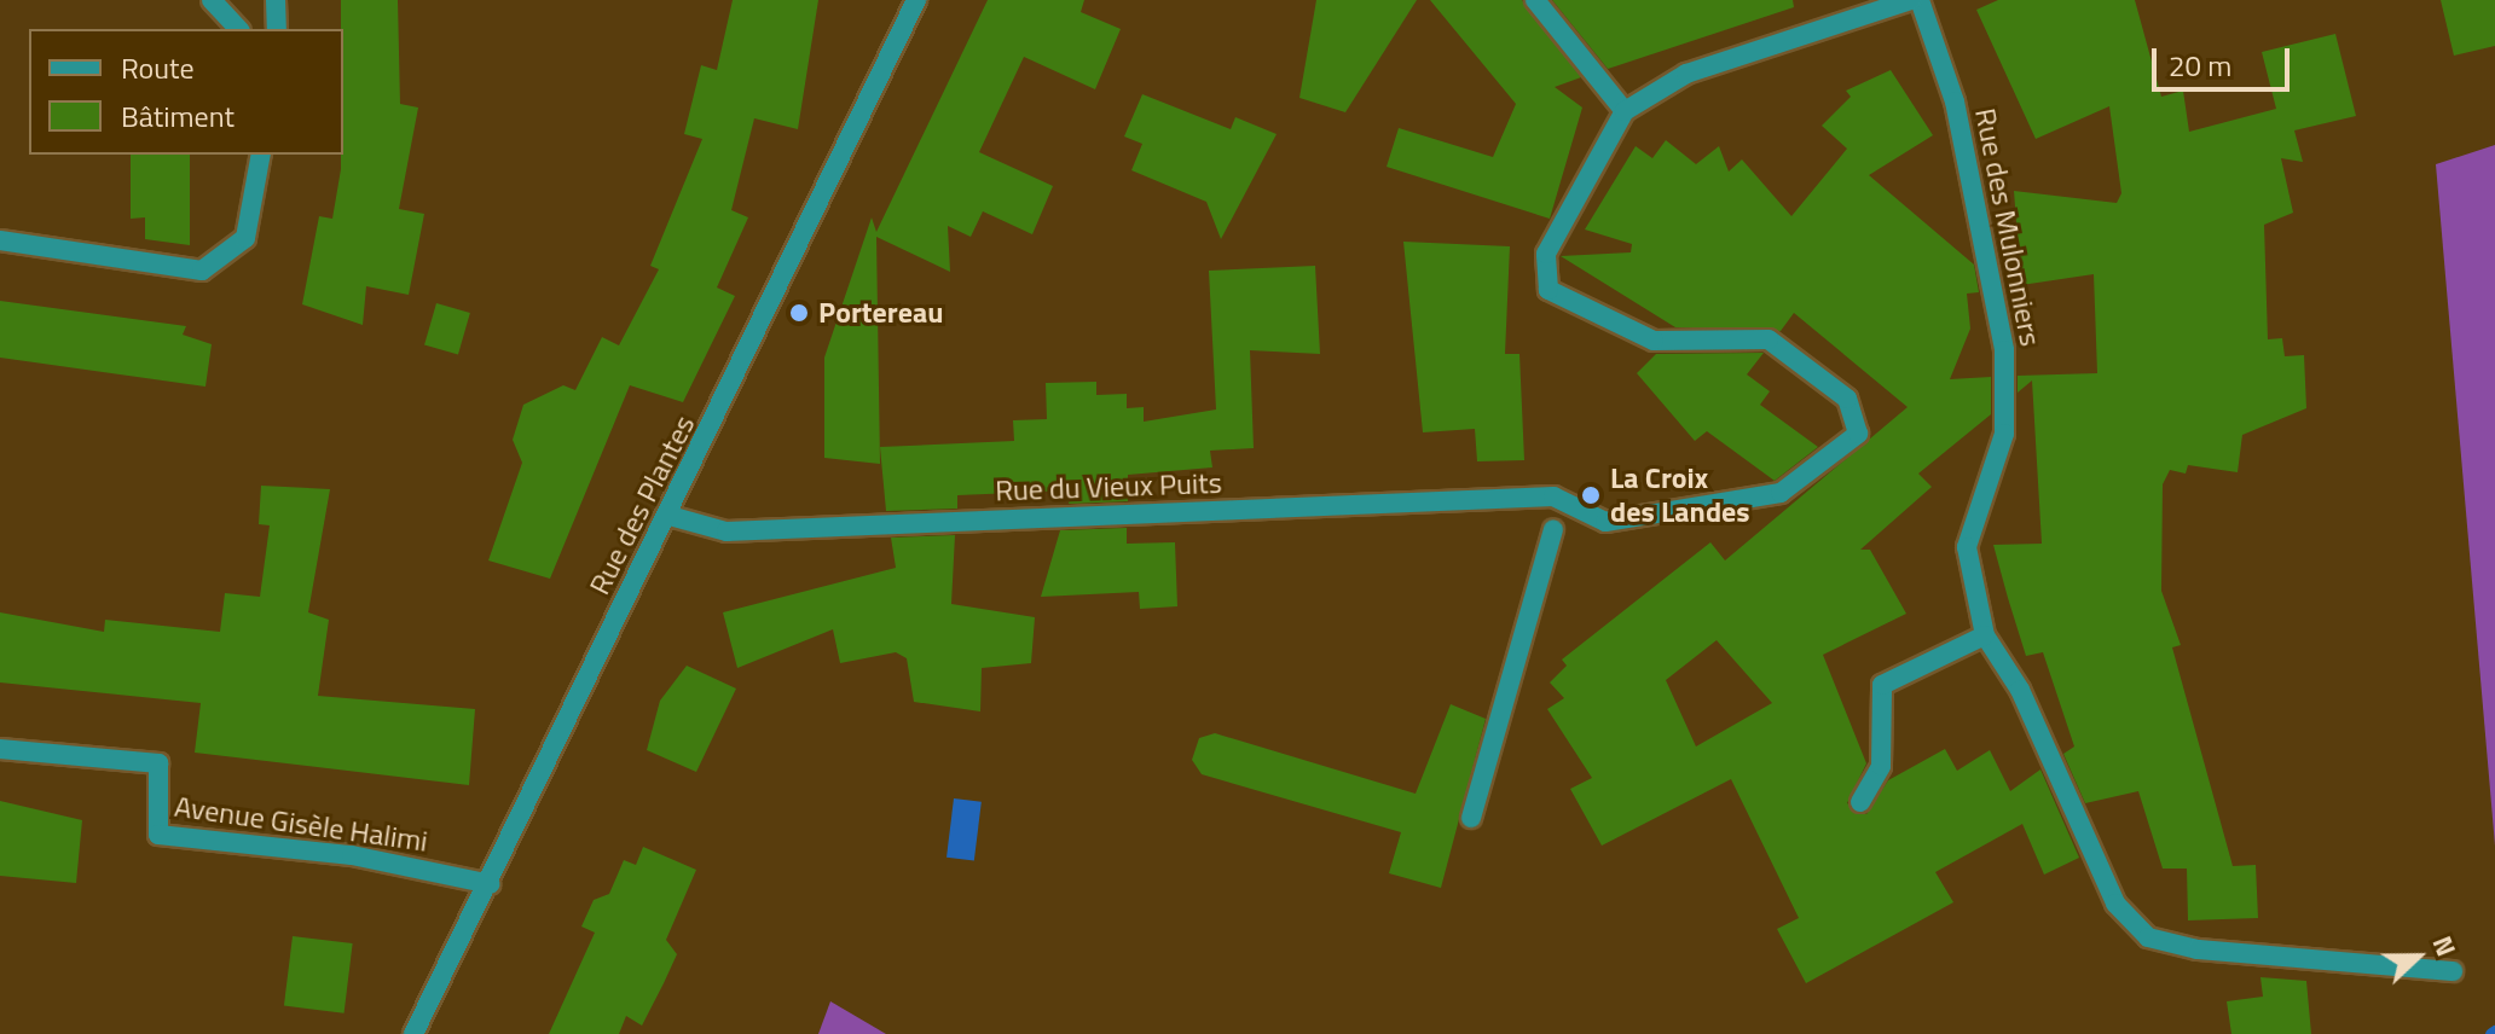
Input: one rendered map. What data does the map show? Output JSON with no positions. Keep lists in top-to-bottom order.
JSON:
{
  "streets": {
    "street": [
      "Rue des Mulonniers",
      "Rue du Vieux Puits",
      "Rue des Plantes",
      "Avenue Gisèle Halimi"
    ]
  },
  "crossings": [
    ["Rue du Vieux Puits", "Rue des Plantes"],
    ["Rue des Plantes", "Avenue Gisèle Halimi"]
  ],
  "places": ["Portereau", "La Croix des Landes"],
  "legend": ["Route", "Bâtiment"],
  "scale_bar": "20 m",
  "north": "right"
}
